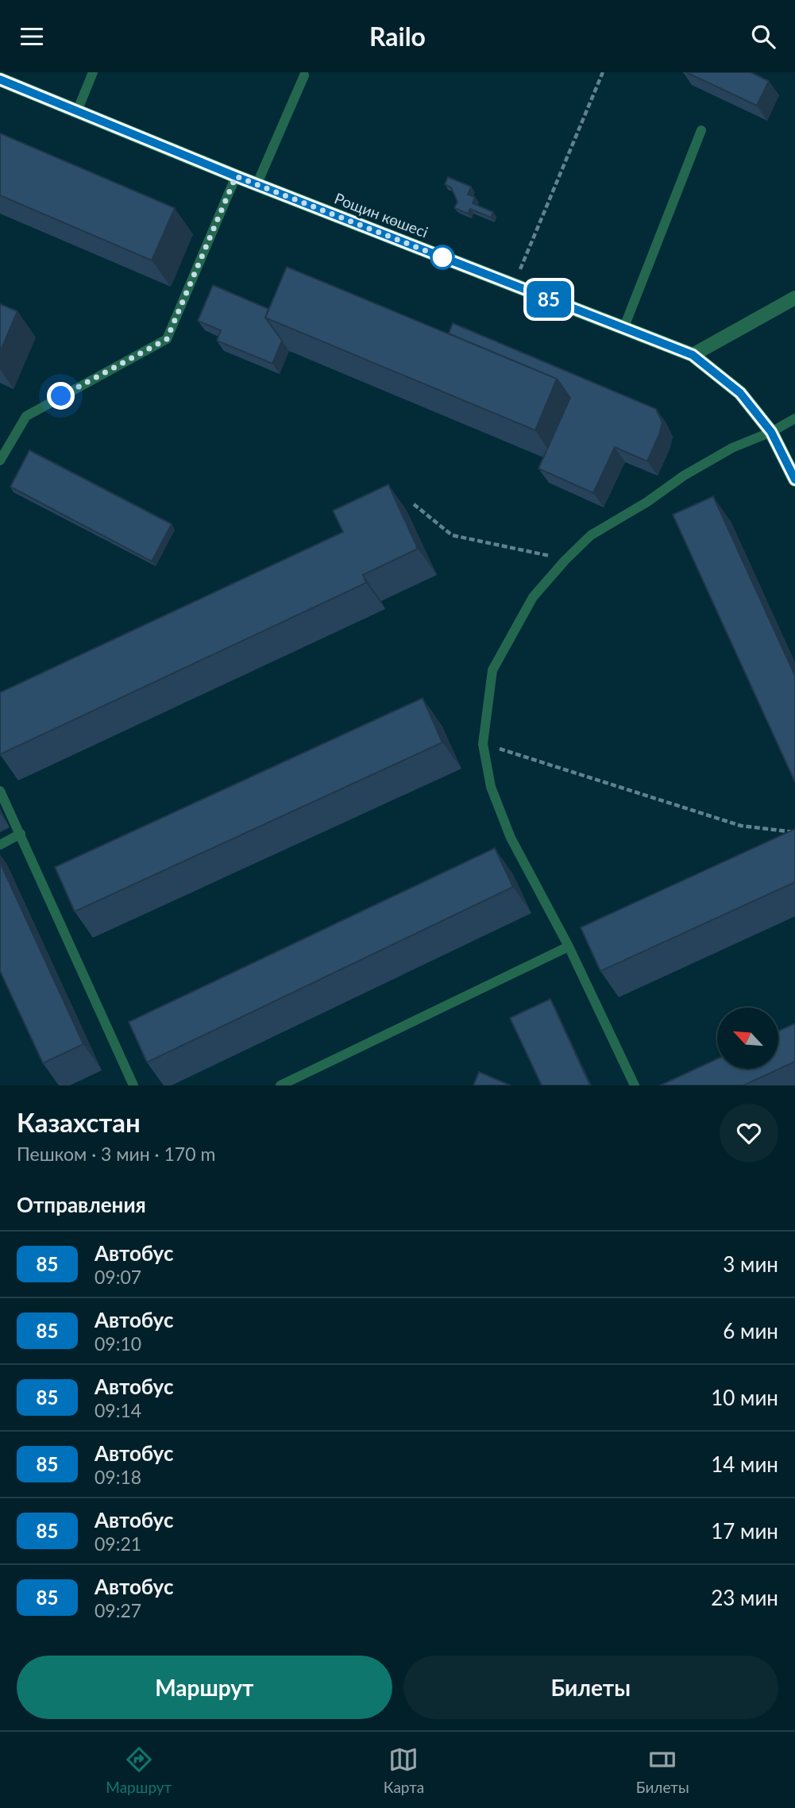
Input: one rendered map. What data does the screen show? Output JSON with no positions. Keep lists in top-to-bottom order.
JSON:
{
  "streets": {
    "street": ["Рощин көшесі"]
  },
  "lines": ["bus line 85"],
  "north": "top left",
  "page": {
    "header": "Railo",
    "on_map": "85",
    "heading": [
      ["Казахстан", "Пешком · 3 мин · 170 m"],
      "Отправления"
    ],
    "list": [
      {
        "mark": "85",
        "name": "Автобус",
        "note": "09:07",
        "value": "3 мин"
      },
      {
        "mark": "85",
        "name": "Автобус",
        "note": "09:10",
        "value": "6 мин"
      },
      {
        "mark": "85",
        "name": "Автобус",
        "note": "09:14",
        "value": "10 мин"
      },
      {
        "mark": "85",
        "name": "Автобус",
        "note": "09:18",
        "value": "14 мин"
      },
      {
        "mark": "85",
        "name": "Автобус",
        "note": "09:21",
        "value": "17 мин"
      },
      {
        "mark": "85",
        "name": "Автобус",
        "note": "09:27",
        "value": "23 мин"
      }
    ],
    "buttons": ["Маршрут", "Билеты"],
    "tabs": ["Маршрут", "Карта", "Билеты"]
  }
}
